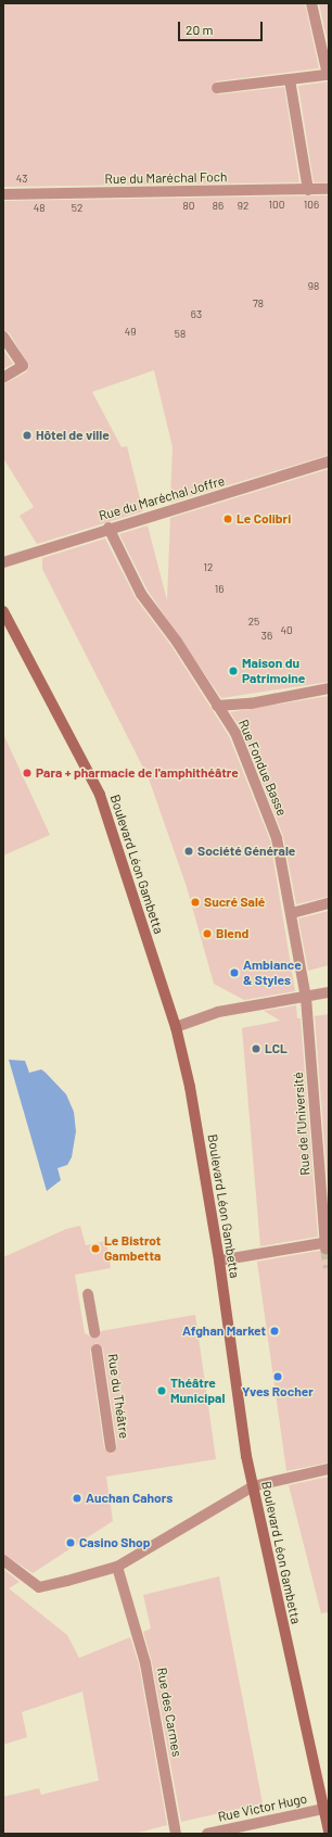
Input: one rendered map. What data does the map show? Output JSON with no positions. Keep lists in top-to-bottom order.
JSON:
{
  "streets": {
    "main road": ["Boulevard Léon Gambetta"],
    "street": [
      "Rue du Maréchal Foch",
      "Rue du Maréchal Joffre",
      "Rue Fondue Basse",
      "Rue de l'Université",
      "Rue du Théâtre",
      "Rue des Carmes",
      "Rue Victor Hugo"
    ]
  },
  "crossings": [
    ["Rue du Maréchal Joffre", "Rue Fondue Basse"],
    ["Rue Fondue Basse", "Rue de l'Université"],
    ["Boulevard Léon Gambetta", "Rue Victor Hugo"]
  ],
  "places": [
    "Hôtel de ville",
    "Le Colibri",
    "Maison du Patrimoine",
    "Para + pharmacie de l'amphithéâtre",
    "Société Générale",
    "Sucré Salé",
    "Blend",
    "Ambiance & Styles",
    "LCL",
    "Le Bistrot Gambetta",
    "Afghan Market",
    "Yves Rocher",
    "Théâtre Municipal",
    "Auchan Cahors",
    "Casino Shop"
  ],
  "house_numbers": [
    "43",
    "100",
    "106",
    "80",
    "86",
    "92",
    "48",
    "52",
    "98",
    "78",
    "63",
    "49",
    "58",
    "12",
    "16",
    "25",
    "40",
    "36"
  ],
  "scale_bar": "20 m"
}
